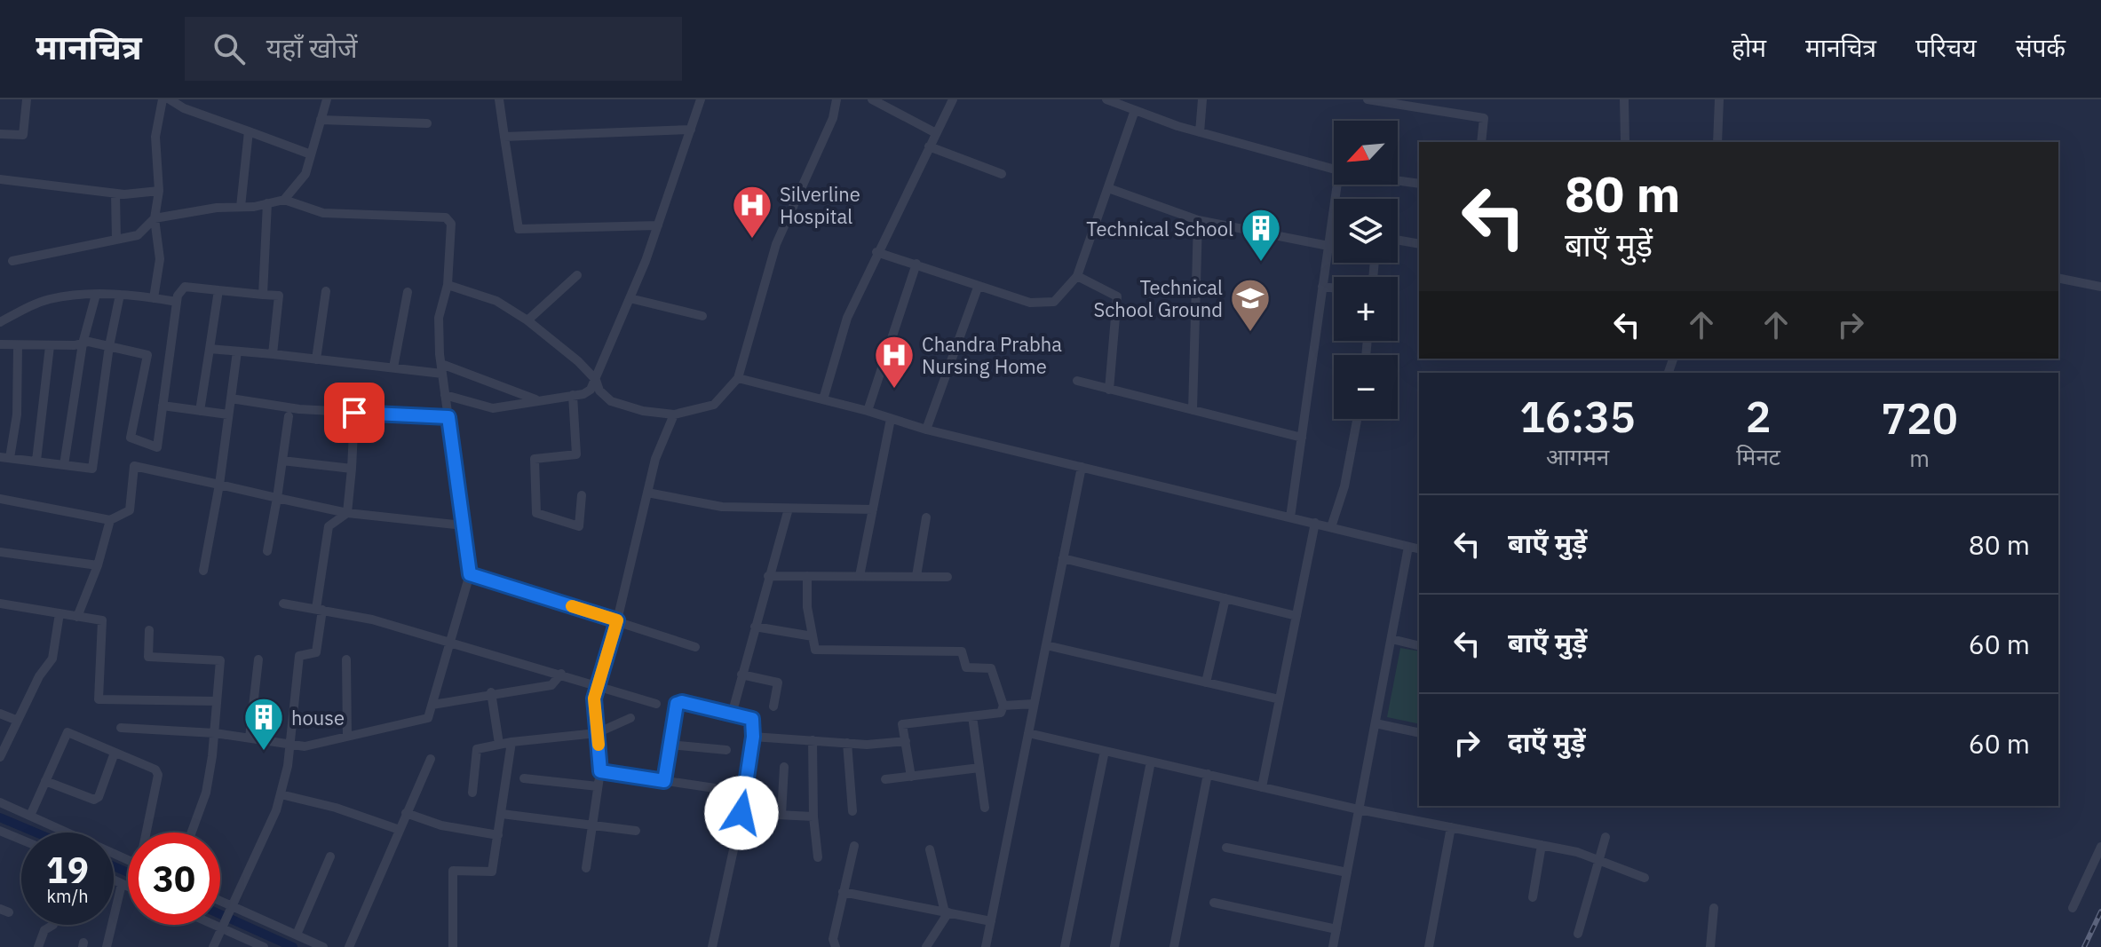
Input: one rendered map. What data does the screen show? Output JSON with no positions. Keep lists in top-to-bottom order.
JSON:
{
  "places": {
    "hospital": ["Silverline Hospital", "Chandra Prabha Nursing Home"],
    "building": ["Technical School", "house"],
    "school or university": ["Technical School Ground"]
  },
  "north": "bottom left",
  "page": {
    "header": "मानचित्र",
    "search": "यहाँ खोजें",
    "nav": [
      "होम",
      "मानचित्र",
      "परिचय",
      "संपर्क"
    ],
    "map_buttons": ["+", "−"],
    "turn": ["80 m", "बाएँ मुड़ें"],
    "eta": [
      "16:35",
      "आगमन",
      "2",
      "मिनट",
      "720",
      "m"
    ],
    "list": [
      {
        "name": "बाएँ मुड़ें",
        "value": "80 m"
      },
      {
        "name": "बाएँ मुड़ें",
        "value": "60 m"
      },
      {
        "name": "दाएँ मुड़ें",
        "value": "60 m"
      }
    ],
    "speed": "19 km/h",
    "limit": "30"
  }
}
